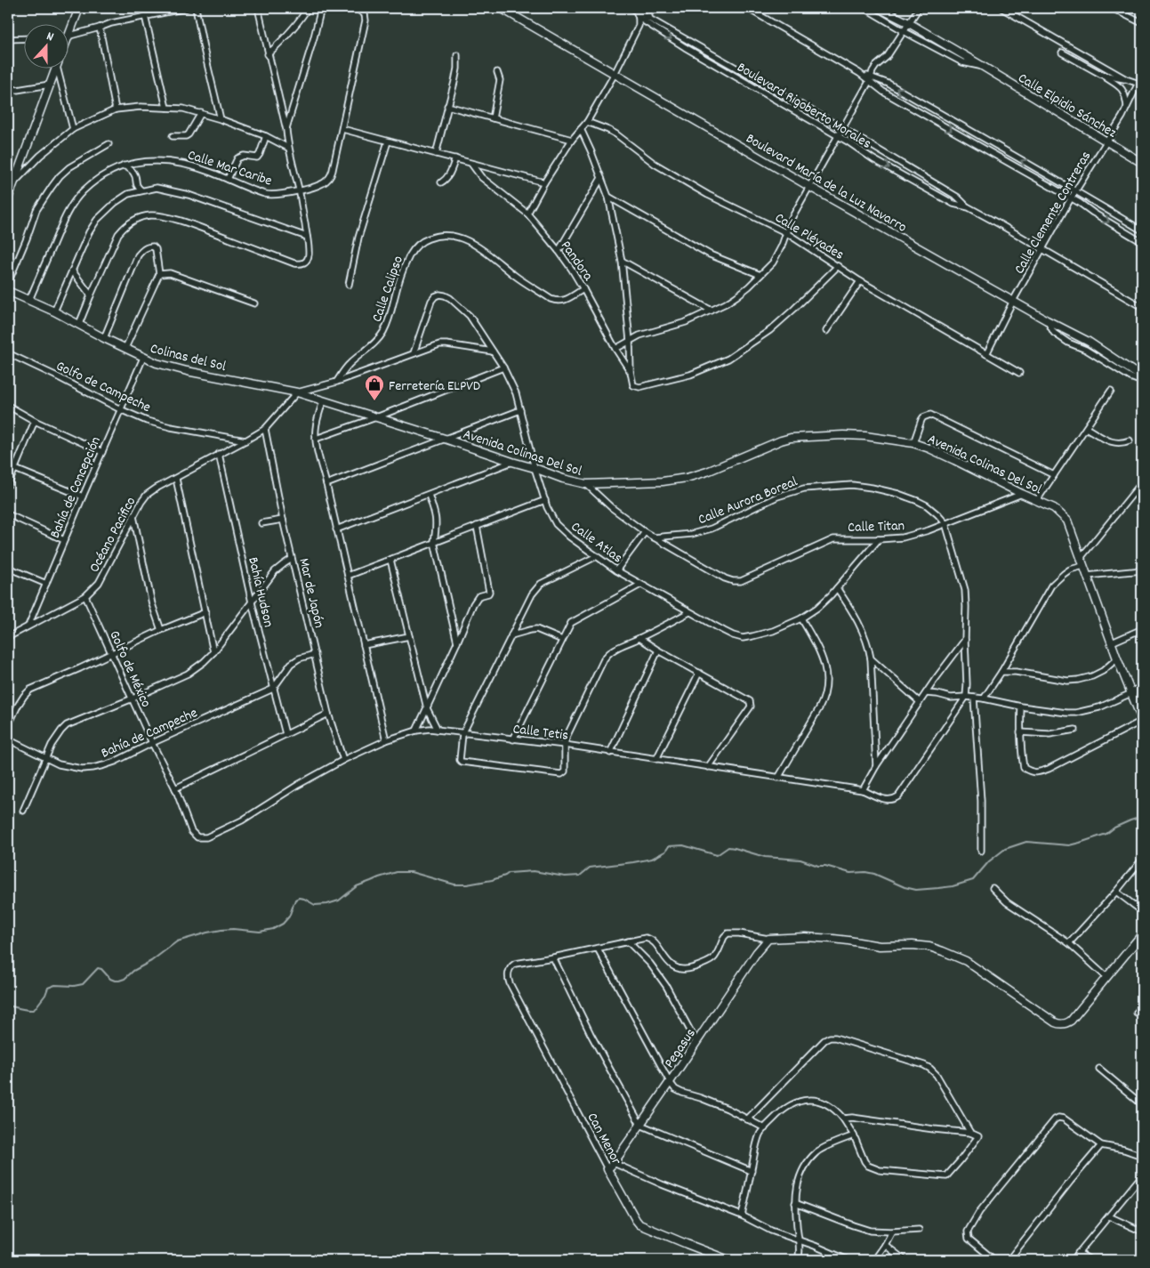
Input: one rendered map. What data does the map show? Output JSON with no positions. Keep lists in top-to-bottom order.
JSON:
{
  "streets": {
    "street": [
      "Boulevard Rigoberto Morales",
      "Calle Elpidio Sánchez",
      "Calle Mar Caribe",
      "Boulevard María de la Luz Navarro",
      "Calle Clemente Contreras",
      "Calle Pléyades",
      "Pandora",
      "Calle Calipso",
      "Colinas del Sol",
      "Golfo de Campeche",
      "Avenida Colinas Del Sol",
      "Bahía de Concepción",
      "Calle Aurora Boreal",
      "Calle Titan",
      "Océano Pacifico",
      "Calle Atlas",
      "Bahía Hudson",
      "Mar de Japón",
      "Golfo de México",
      "Calle Tetis",
      "Bahía de Campeche",
      "Pegasus",
      "Can Menor"
    ]
  },
  "crossings": [
    ["Boulevard Rigoberto Morales", "Calle Clemente Contreras"],
    ["Calle Elpidio Sánchez", "Calle Clemente Contreras"],
    ["Calle Mar Caribe", "Colinas del Sol"],
    ["Boulevard María de la Luz Navarro", "Calle Clemente Contreras"],
    ["Calle Clemente Contreras", "Calle Pléyades"],
    ["Calle Pléyades", "Pandora"],
    ["Pandora", "Calle Calipso"],
    ["Colinas del Sol", "Avenida Colinas Del Sol"],
    ["Colinas del Sol", "Bahía de Concepción"],
    ["Colinas del Sol", "Océano Pacifico"],
    ["Golfo de Campeche", "Bahía de Concepción"],
    ["Golfo de Campeche", "Océano Pacifico"],
    ["Avenida Colinas Del Sol", "Calle Titan"],
    ["Avenida Colinas Del Sol", "Calle Atlas"],
    ["Bahía de Concepción", "Océano Pacifico"],
    ["Calle Aurora Boreal", "Calle Titan"],
    ["Calle Titan", "Calle Atlas"],
    ["Océano Pacifico", "Bahía Hudson"],
    ["Océano Pacifico", "Mar de Japón"],
    ["Océano Pacifico", "Golfo de México"],
    ["Bahía Hudson", "Bahía de Campeche"],
    ["Mar de Japón", "Calle Tetis"],
    ["Golfo de México", "Calle Tetis"],
    ["Golfo de México", "Bahía de Campeche"],
    ["Pegasus", "Can Menor"]
  ],
  "places": {
    "shop": ["Ferretería ELPVD"]
  },
  "north": "top"
}
